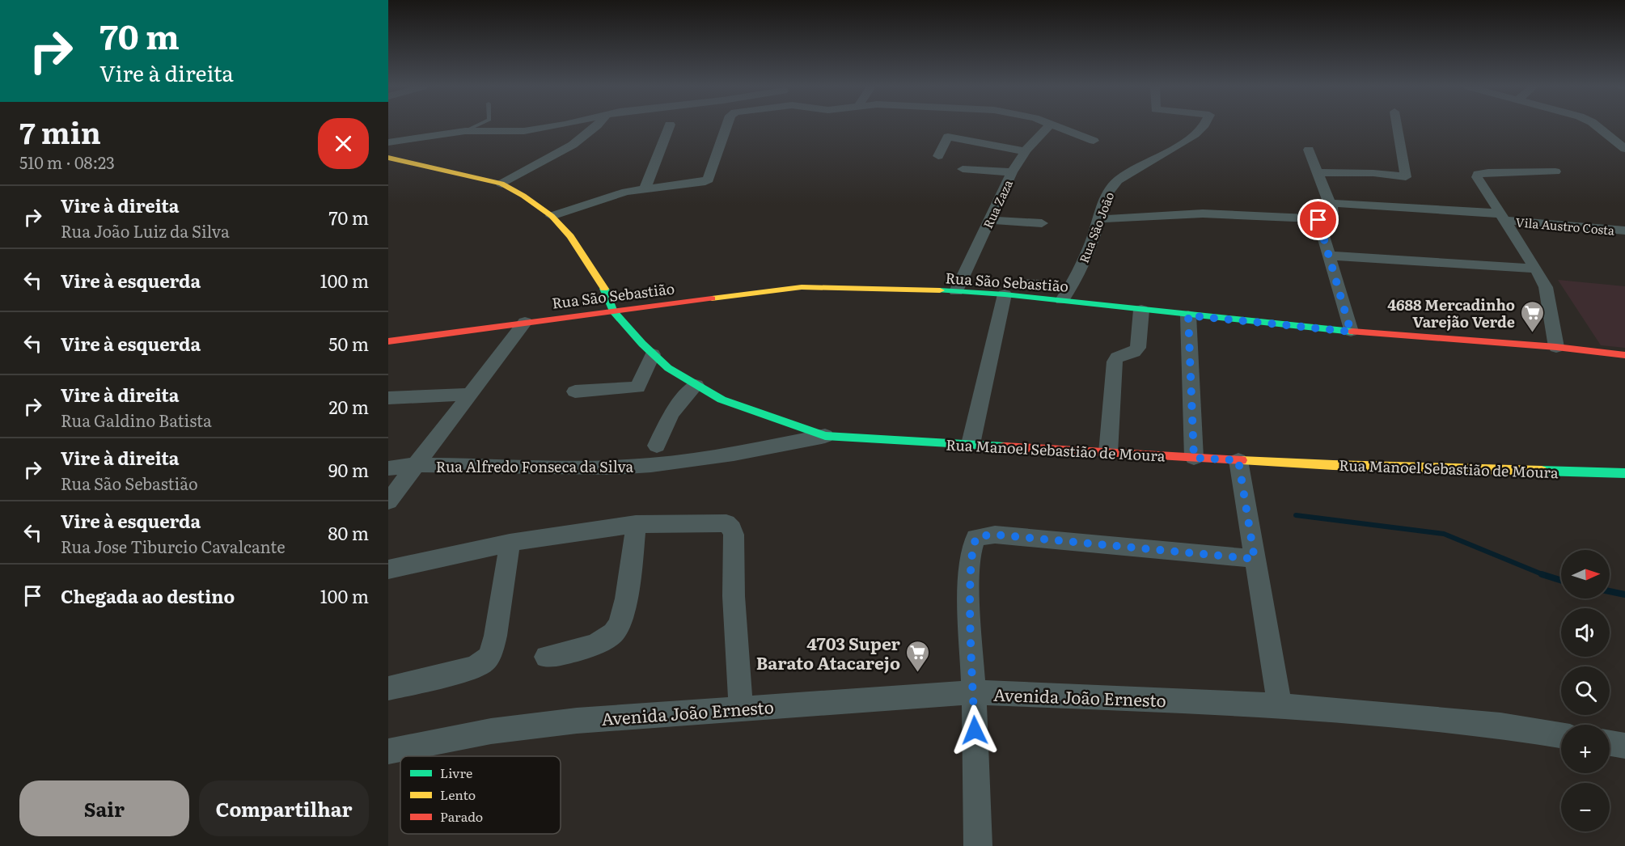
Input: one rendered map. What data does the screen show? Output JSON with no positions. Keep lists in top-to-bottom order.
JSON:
{
  "streets": {
    "street": [
      "Rua Zaza",
      "Vila Austro Costa",
      "Rua São João",
      "Rua São Sebastião",
      "Rua Manoel Sebastião de Moura",
      "Rua Alfredo Fonseca da Silva",
      "Avenida João Ernesto"
    ]
  },
  "crossings": [
    ["Rua Zaza", "Rua São Sebastião"],
    ["Rua São João", "Rua São Sebastião"],
    ["Rua São Sebastião", "Rua Manoel Sebastião de Moura"],
    ["Rua Manoel Sebastião de Moura", "Rua Alfredo Fonseca da Silva"]
  ],
  "places": {
    "supermarket": ["4688 Mercadinho Varejão Verde", "4703 Super Barato Atacarejo"]
  },
  "legend": ["Livre", "Lento", "Parado"],
  "north": "right",
  "page": {
    "turn": ["70 m", "Vire à direita"],
    "heading": ["7 min", "510 m · 08:23"],
    "list": [
      {
        "name": "Vire à direita",
        "note": "Rua João Luiz da Silva",
        "value": "70 m"
      },
      {
        "name": "Vire à esquerda",
        "value": "100 m"
      },
      {
        "name": "Vire à esquerda",
        "value": "50 m"
      },
      {
        "name": "Vire à direita",
        "note": "Rua Galdino Batista",
        "value": "20 m"
      },
      {
        "name": "Vire à direita",
        "note": "Rua São Sebastião",
        "value": "90 m"
      },
      {
        "name": "Vire à esquerda",
        "note": "Rua Jose Tiburcio Cavalcante",
        "value": "80 m"
      },
      {
        "name": "Chegada ao destino",
        "value": "100 m"
      }
    ],
    "map_buttons": ["+", "−"],
    "buttons": ["Sair", "Compartilhar"]
  }
}
